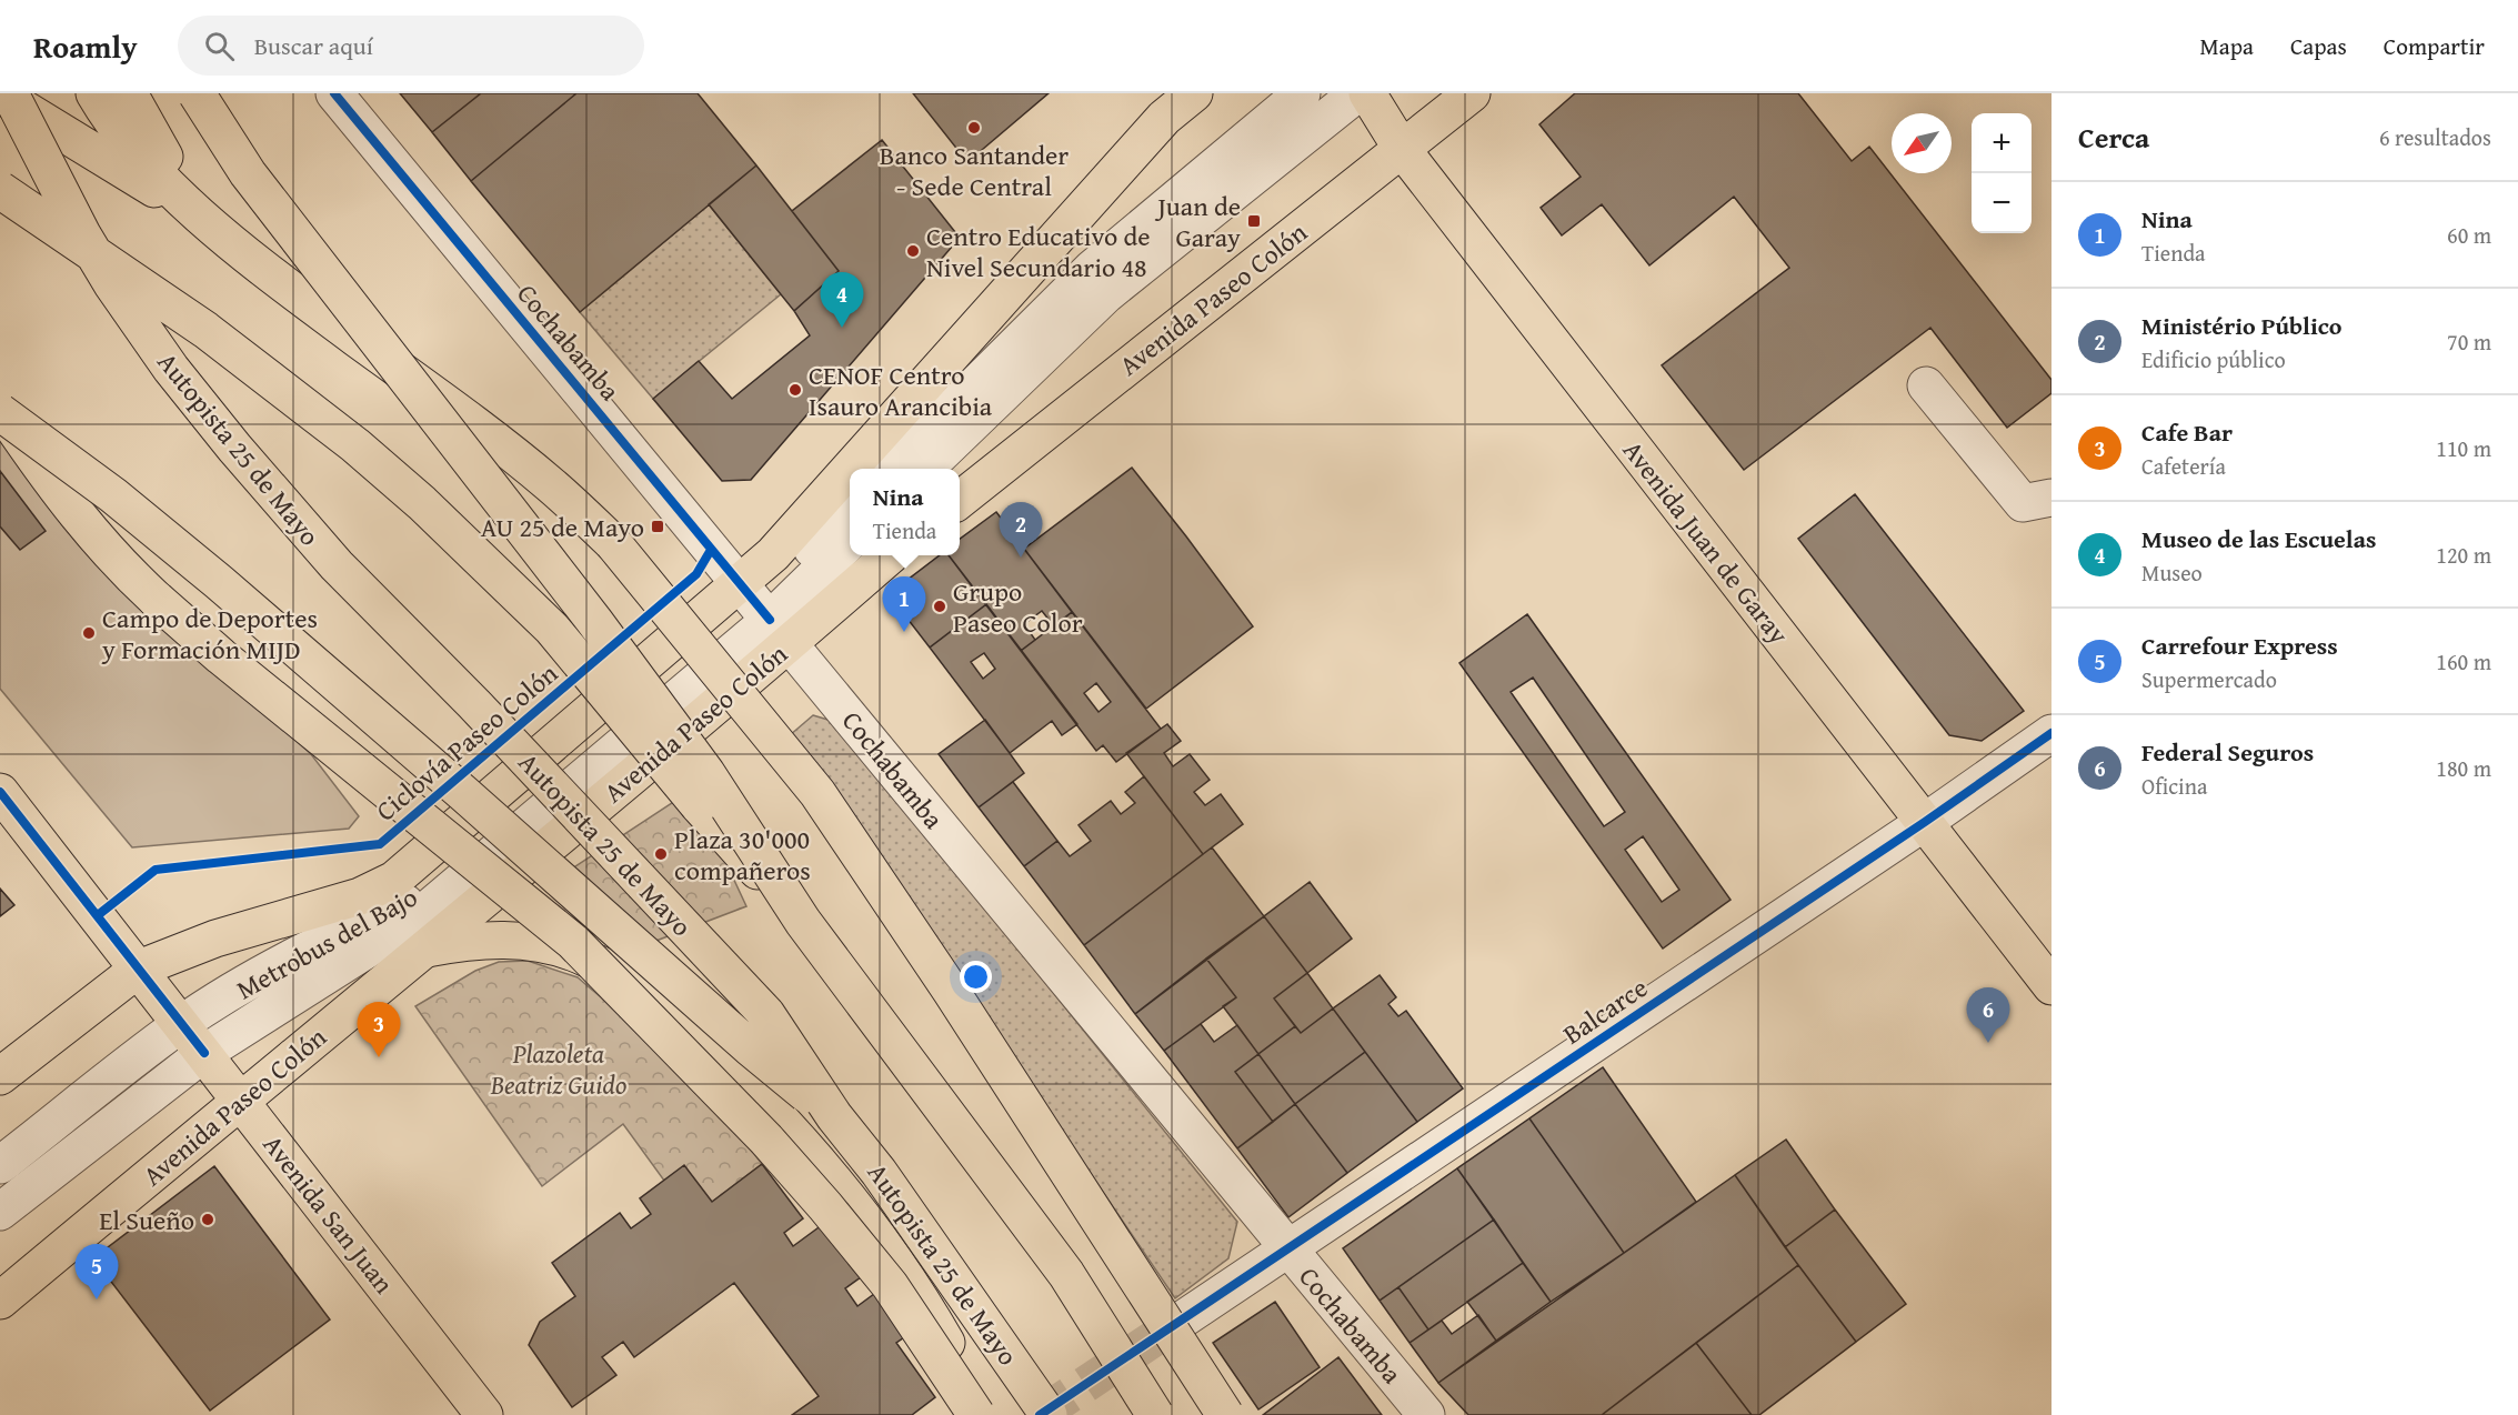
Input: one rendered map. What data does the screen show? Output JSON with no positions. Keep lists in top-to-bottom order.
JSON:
{
  "streets": {
    "main road": [
      "Avenida Paseo Colón",
      "Autopista 25 de Mayo",
      "Avenida Juan de Garay",
      "Avenida San Juan"
    ],
    "street": ["Cochabamba", "Metrobus del Bajo", "Balcarce"],
    "cycle path": ["Ciclovía Paseo Colón"]
  },
  "crossings": [
    ["Avenida Paseo Colón", "Cochabamba"],
    ["Avenida Paseo Colón", "Avenida Juan de Garay"],
    ["Avenida Paseo Colón", "Metrobus del Bajo"],
    ["Avenida Paseo Colón", "Avenida San Juan"],
    ["Cochabamba", "Metrobus del Bajo"],
    ["Cochabamba", "Balcarce"],
    ["Avenida Juan de Garay", "Balcarce"],
    ["Metrobus del Bajo", "Avenida San Juan"]
  ],
  "parks": ["Plazoleta Beatriz Guido"],
  "places": {
    "other": [
      "Banco Santander - Sede Central",
      "Centro Educativo de Nivel Secundario 48",
      "CENOF Centro Isauro Arancibia",
      "Grupo Paseo Color",
      "Campo de Deportes y Formación MIJD",
      "Plaza 30'000 compañeros",
      "El Sueño"
    ],
    "transit": ["Juan de Garay", "AU 25 de Mayo"]
  },
  "north": "bottom left",
  "page": {
    "header": "Roamly",
    "search": "Buscar aquí",
    "nav": ["Mapa", "Capas", "Compartir"],
    "heading": ["Cerca", "6 resultados"],
    "map_buttons": ["+", "−"],
    "list": [
      {
        "mark": "1",
        "name": "Nina",
        "note": "Tienda",
        "value": "60 m"
      },
      {
        "mark": "2",
        "name": "Ministério Público",
        "note": "Edificio público",
        "value": "70 m"
      },
      {
        "mark": "3",
        "name": "Cafe Bar",
        "note": "Cafetería",
        "value": "110 m"
      },
      {
        "mark": "4",
        "name": "Museo de las Escuelas",
        "note": "Museo",
        "value": "120 m"
      },
      {
        "mark": "5",
        "name": "Carrefour Express",
        "note": "Supermercado",
        "value": "160 m"
      },
      {
        "mark": "6",
        "name": "Federal Seguros",
        "note": "Oficina",
        "value": "180 m"
      }
    ],
    "pins": [
      "4",
      "2",
      "1",
      "6",
      "3",
      "5"
    ],
    "popup": ["Nina", "Tienda"]
  }
}
